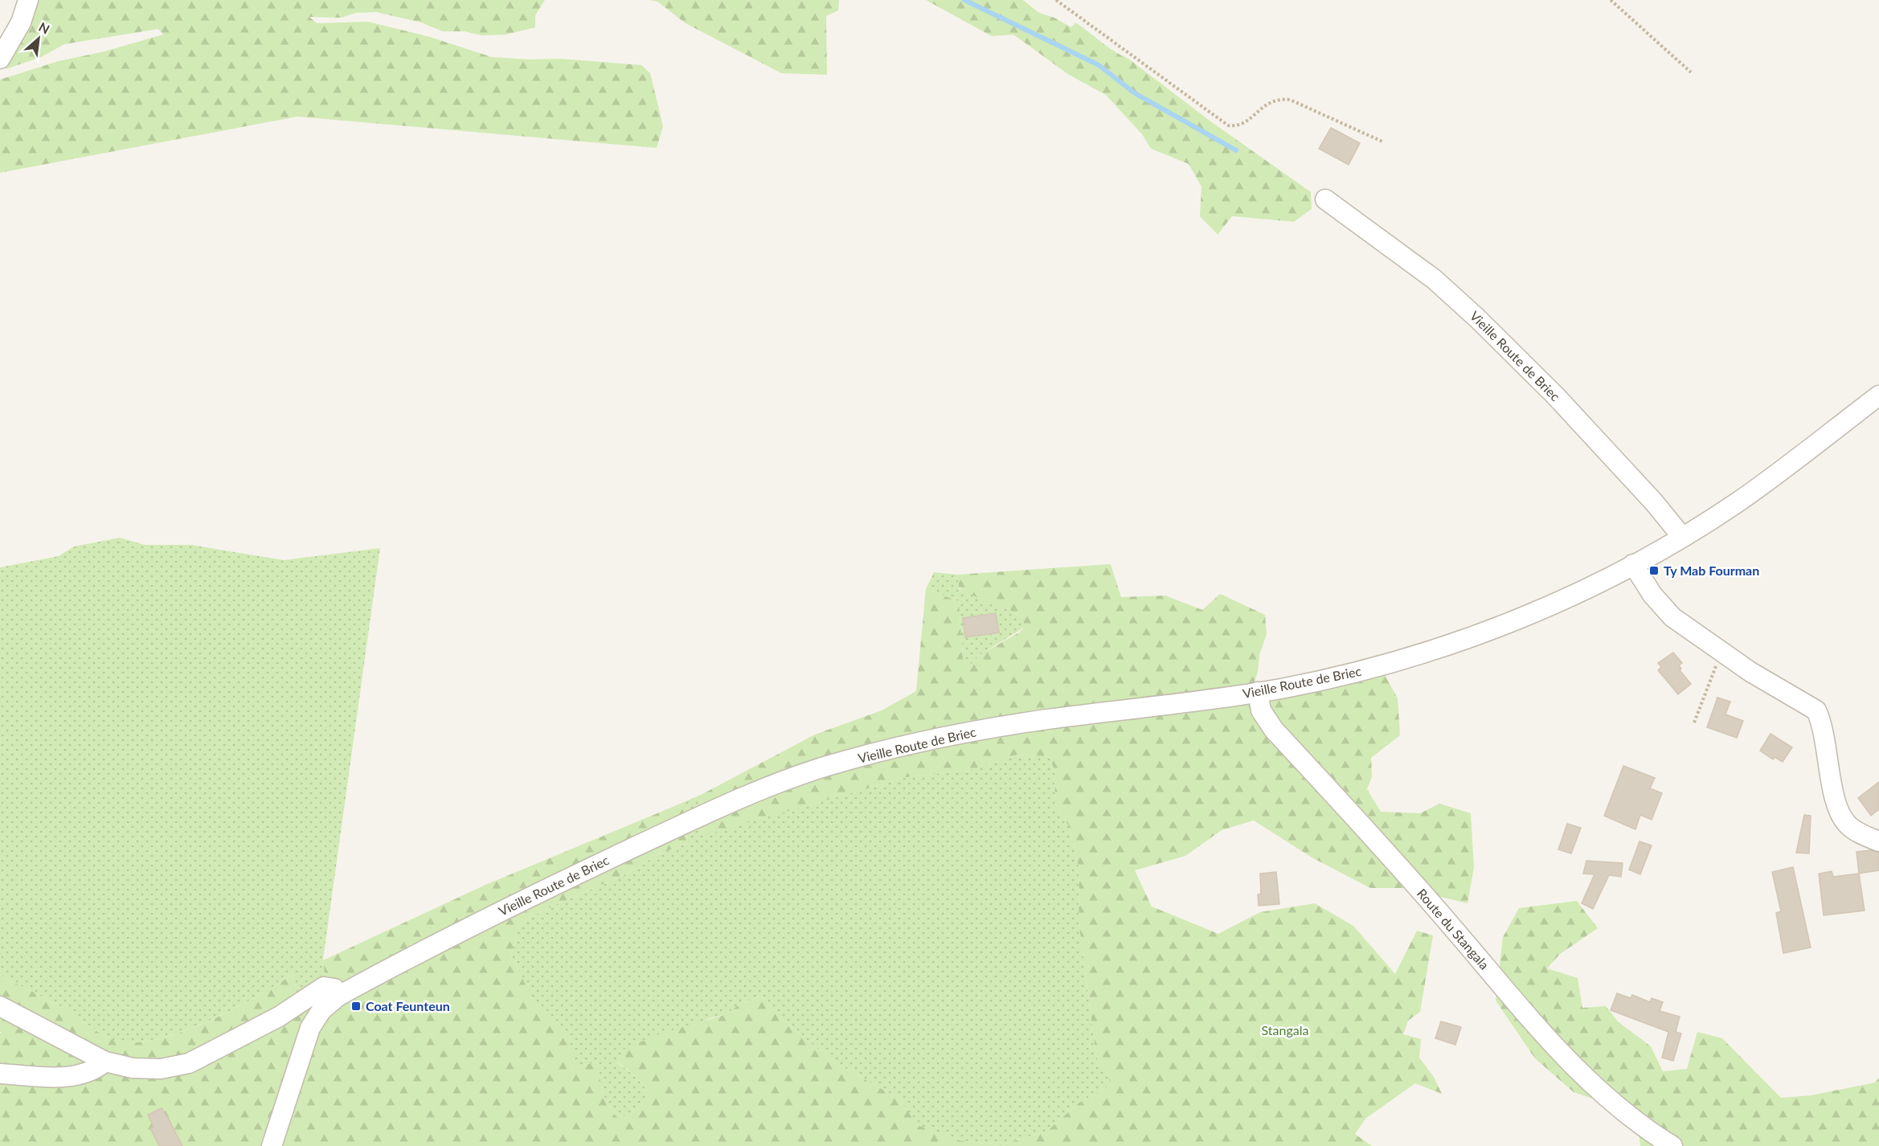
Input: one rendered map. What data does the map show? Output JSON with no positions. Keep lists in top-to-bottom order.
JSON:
{
  "streets": {
    "street": ["Vieille Route de Briec", "Route du Stangala"]
  },
  "crossings": [
    ["Vieille Route de Briec", "Route du Stangala"]
  ],
  "parks": ["Stangala"],
  "places": {
    "transit": ["Ty Mab Fourman", "Coat Feunteun"]
  },
  "north": "top right"
}
